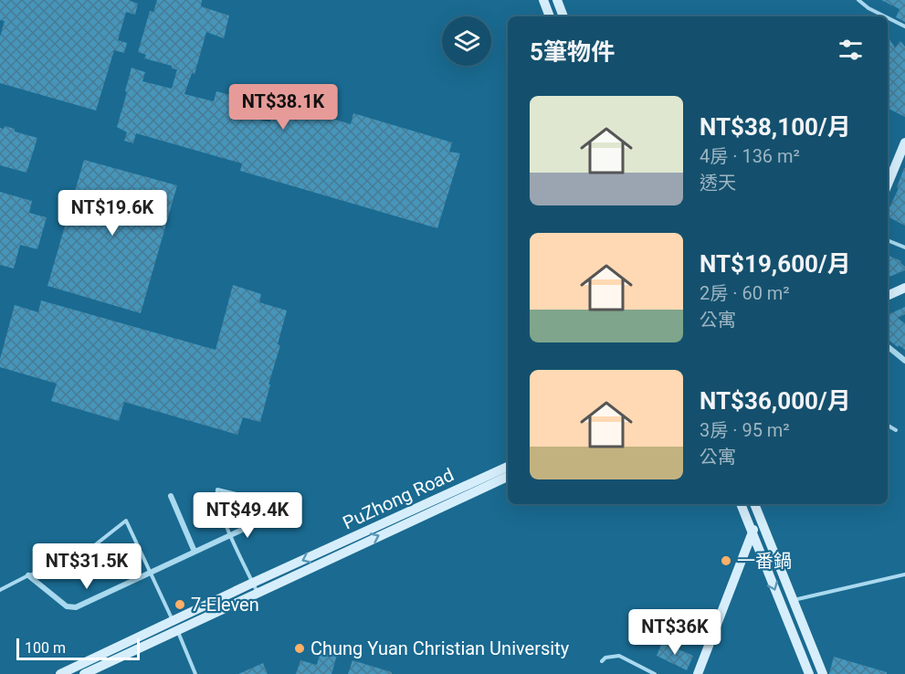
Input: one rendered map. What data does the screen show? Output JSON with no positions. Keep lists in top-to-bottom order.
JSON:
{
  "streets": {
    "street": ["PuZhong Road"]
  },
  "places": ["一番鍋", "7-Eleven", "Chung Yuan Christian University"],
  "scale_bar": "100 m",
  "page": {
    "heading": "5筆物件",
    "list": [
      {
        "name": "NT$38,100/月",
        "note": "4房 · 136 m² · 透天"
      },
      {
        "name": "NT$19,600/月",
        "note": "2房 · 60 m² · 公寓"
      },
      {
        "name": "NT$36,000/月",
        "note": "3房 · 95 m² · 公寓"
      }
    ],
    "price": [
      "NT$38.1K",
      "NT$19.6K",
      "NT$49.4K",
      "NT$31.5K",
      "NT$36K"
    ],
    "scale": "100 m"
  }
}
